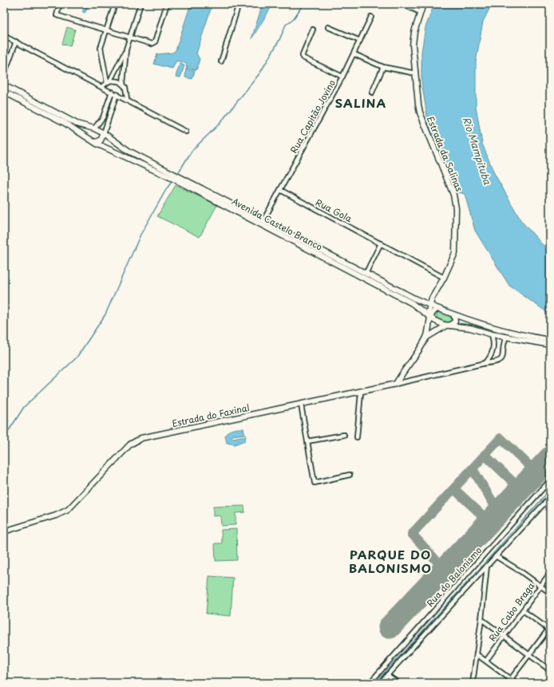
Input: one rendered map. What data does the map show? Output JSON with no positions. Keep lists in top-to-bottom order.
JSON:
{
  "streets": {
    "main road": ["Estrada da Salinas", "Avenida Castelo Branco", "Estrada do Faxinal"],
    "street": [
      "Rua Capitão Jovino",
      "Rua Gola",
      "Rua do Balonismo",
      "Rua Cabo Braga"
    ]
  },
  "crossings": [
    ["Rua Capitão Jovino", "Rua Gola"],
    ["Rua Capitão Jovino", "Avenida Castelo Branco"],
    ["Estrada da Salinas", "Rua Gola"],
    ["Estrada da Salinas", "Avenida Castelo Branco"]
  ],
  "districts": ["SALINA", "PARQUE DO BALONISMO"],
  "water": ["Rio Mampituba"]
}
